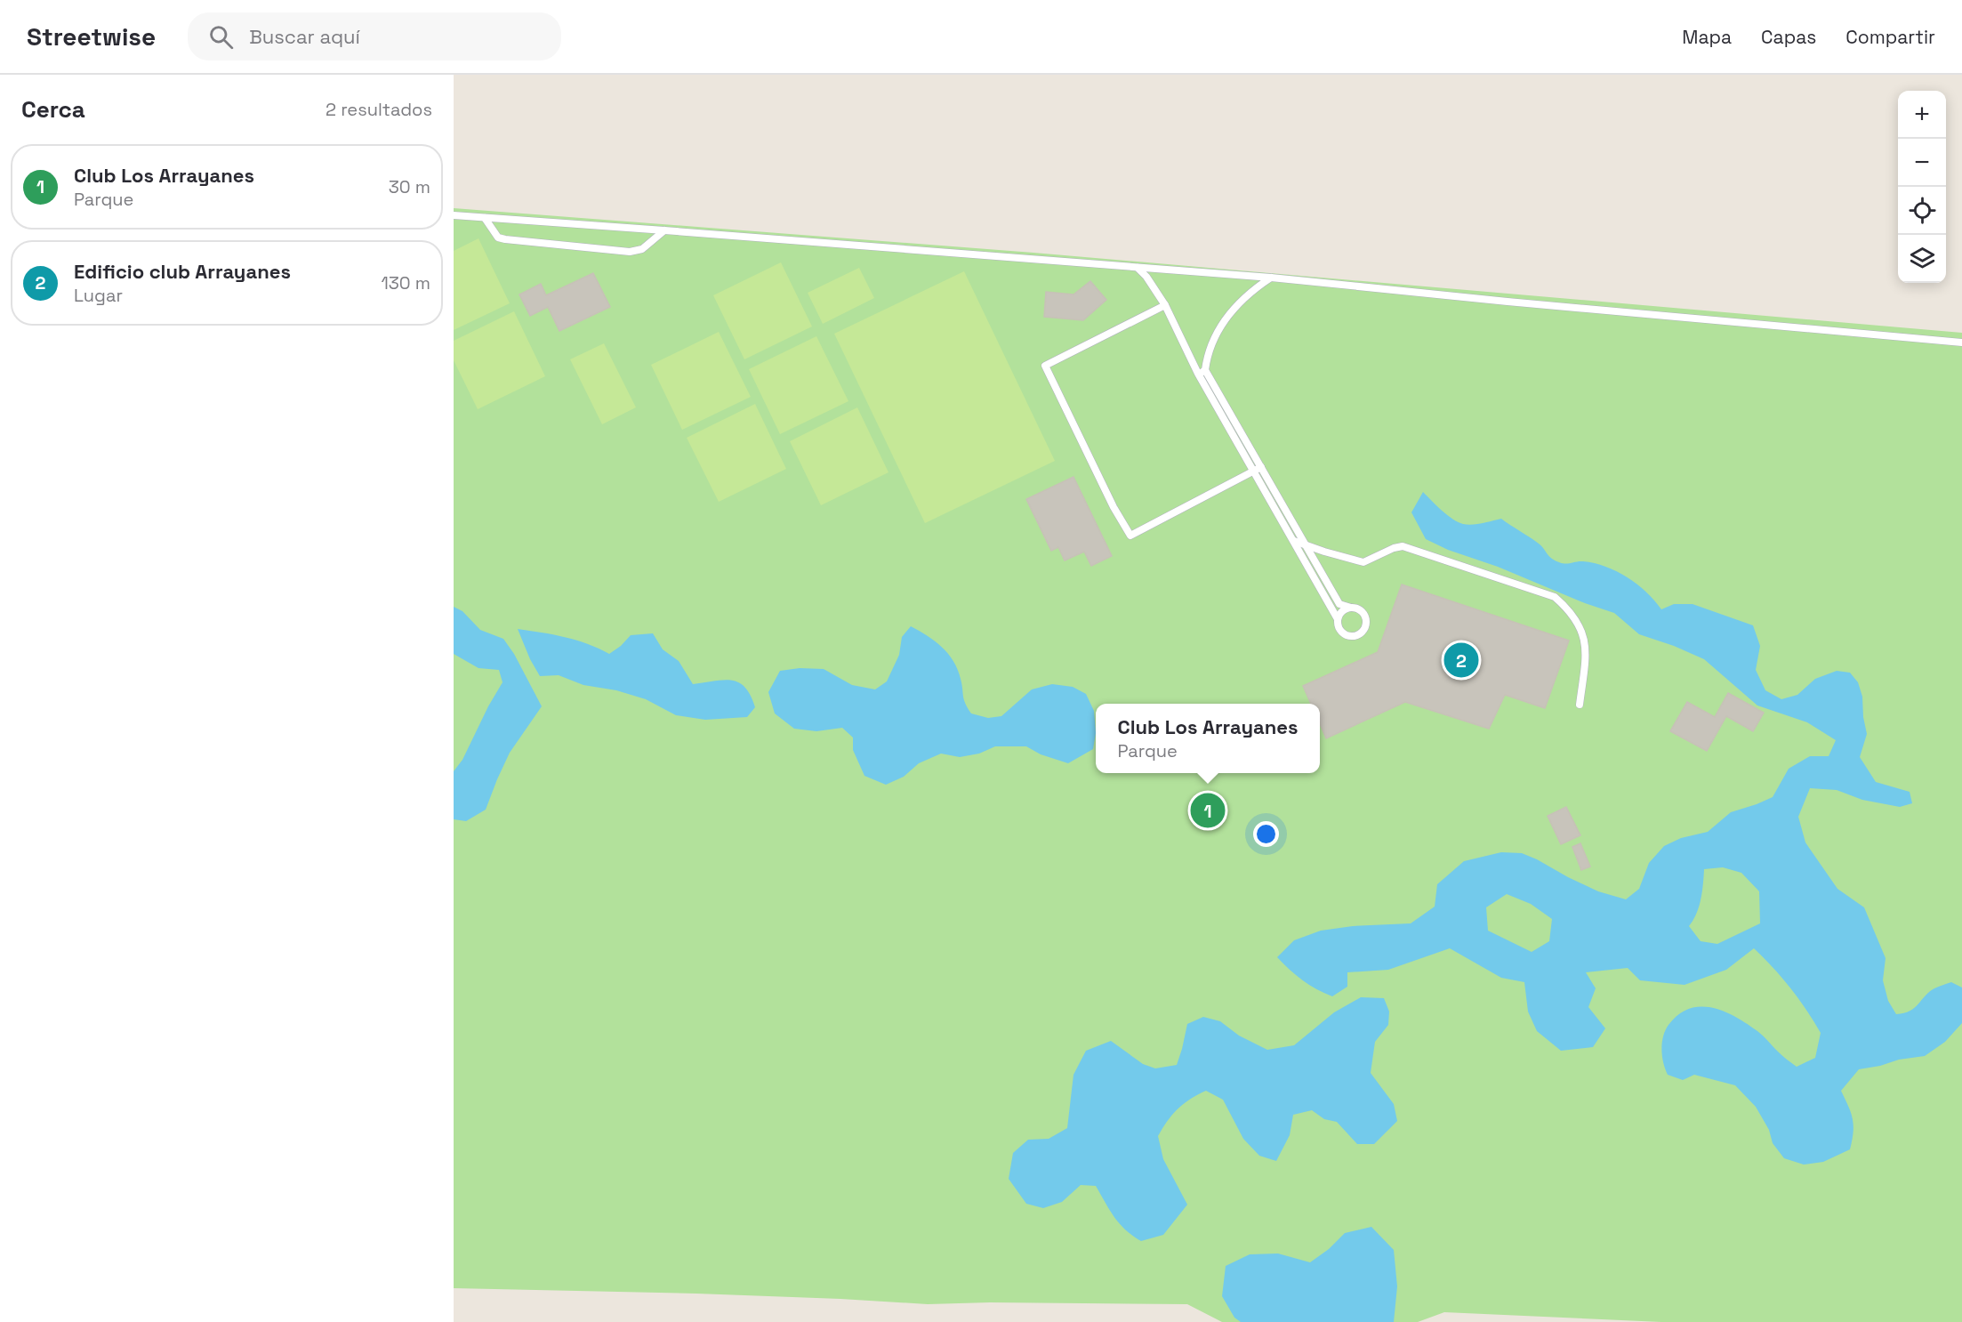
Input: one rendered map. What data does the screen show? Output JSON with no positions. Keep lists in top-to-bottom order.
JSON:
{
  "page": {
    "header": "Streetwise",
    "search": "Buscar aquí",
    "nav": ["Mapa", "Capas", "Compartir"],
    "heading": ["Cerca", "2 resultados"],
    "map_buttons": ["+", "−"],
    "list": [
      {
        "mark": "1",
        "name": "Club Los Arrayanes",
        "note": "Parque",
        "value": "30 m"
      },
      {
        "mark": "2",
        "name": "Edificio club Arrayanes",
        "note": "Lugar",
        "value": "130 m"
      }
    ],
    "pins": ["2", "1"],
    "popup": ["Club Los Arrayanes", "Parque"]
  }
}
